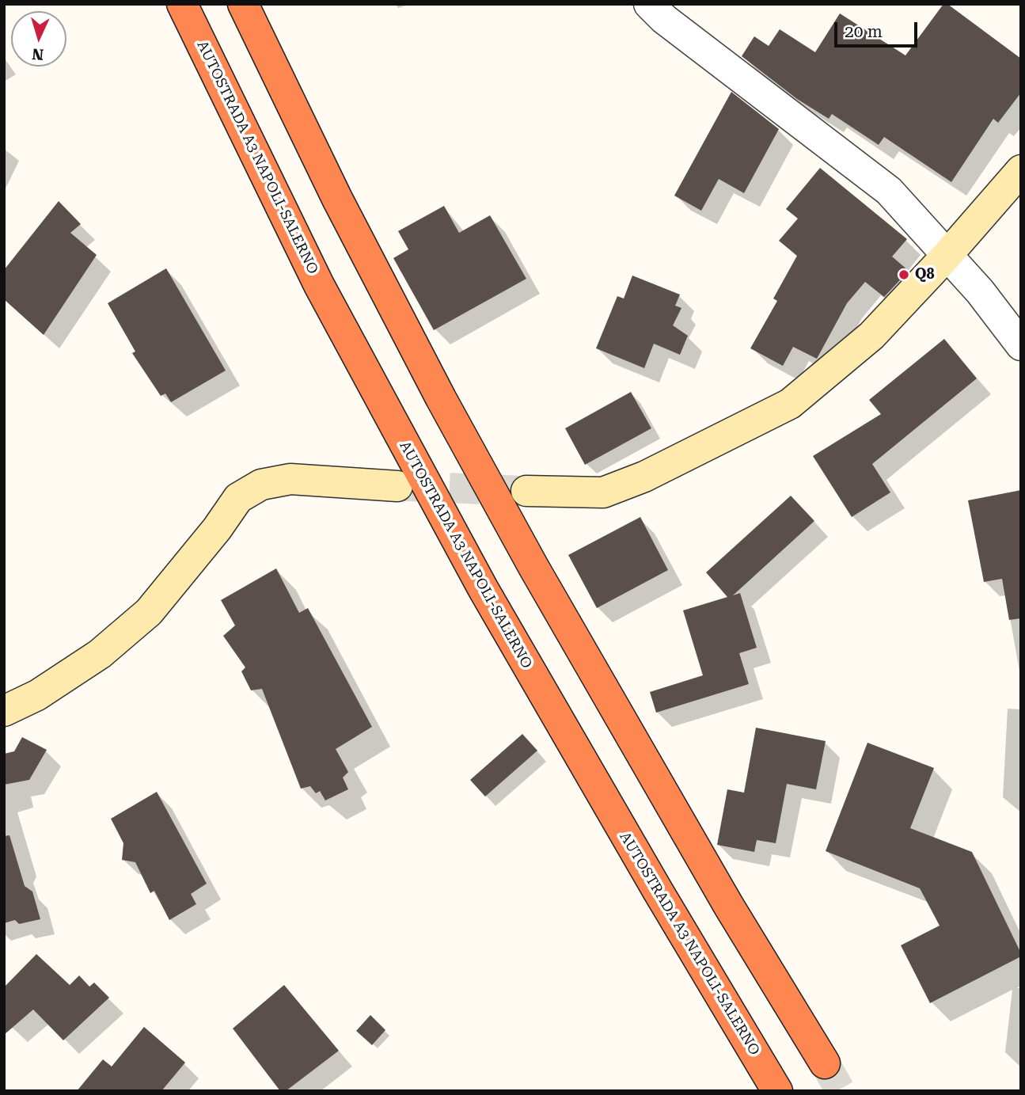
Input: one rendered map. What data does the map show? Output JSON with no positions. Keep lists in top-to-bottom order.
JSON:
{
  "streets": {
    "highway": ["AUTOSTRADA A3 NAPOLI-SALERNO"]
  },
  "places": ["Q8"],
  "scale_bar": "20 m",
  "north": "bottom"
}
